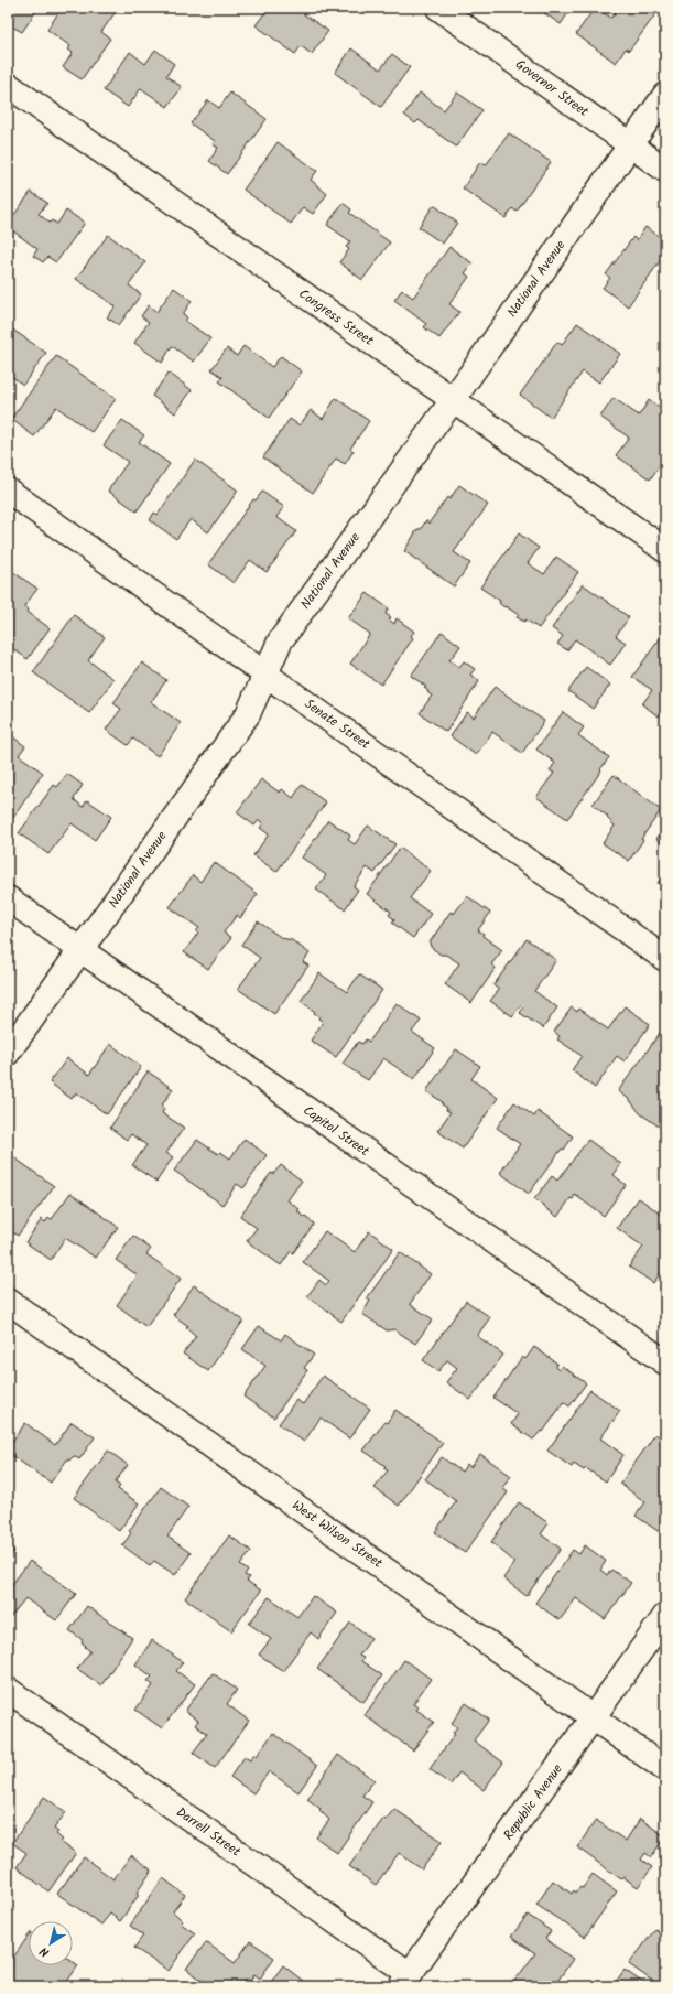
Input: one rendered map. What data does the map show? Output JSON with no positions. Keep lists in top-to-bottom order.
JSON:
{
  "streets": {
    "street": [
      "Governor Street",
      "National Avenue",
      "Congress Street",
      "Senate Street",
      "Capitol Street",
      "West Wilson Street",
      "Republic Avenue",
      "Darrell Street"
    ]
  },
  "crossings": [
    ["Governor Street", "National Avenue"],
    ["National Avenue", "Congress Street"],
    ["National Avenue", "Senate Street"],
    ["National Avenue", "Capitol Street"],
    ["West Wilson Street", "Republic Avenue"],
    ["Republic Avenue", "Darrell Street"]
  ],
  "north": "bottom left"
}
